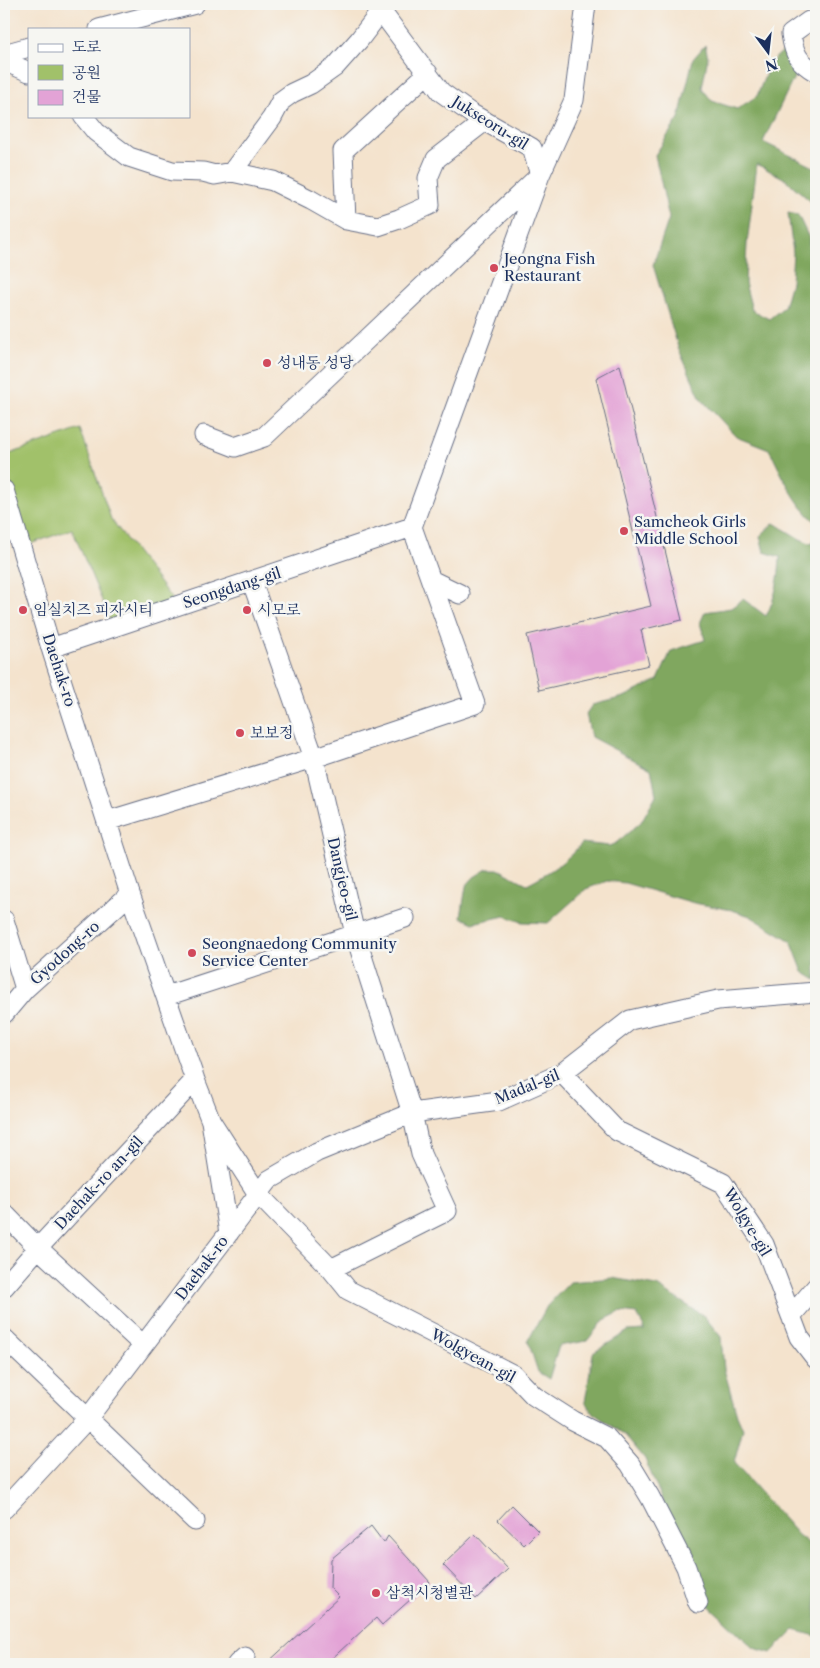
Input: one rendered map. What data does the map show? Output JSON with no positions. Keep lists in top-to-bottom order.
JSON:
{
  "streets": {
    "street": [
      "Jukseoru-gil",
      "Seongdang-gil",
      "Daehak-ro",
      "Dangjeo-gil",
      "Gyodong-ro",
      "Madal-gil",
      "Daehak-ro an-gil",
      "Wolgye-gil",
      "Wolgyean-gil"
    ]
  },
  "crossings": [
    ["Seongdang-gil", "Daehak-ro"],
    ["Seongdang-gil", "Dangjeo-gil"],
    ["Daehak-ro", "Gyodong-ro"],
    ["Daehak-ro", "Madal-gil"],
    ["Daehak-ro", "Daehak-ro an-gil"],
    ["Daehak-ro", "Wolgyean-gil"],
    ["Dangjeo-gil", "Madal-gil"],
    ["Madal-gil", "Wolgye-gil"],
    ["Madal-gil", "Wolgyean-gil"]
  ],
  "places": [
    "Jeongna Fish Restaurant",
    "성내동 성당",
    "Samcheok Girls Middle School",
    "임실치즈 피자시티",
    "시모로",
    "보보정",
    "Seongnaedong Community Service Center",
    "삼척시청별관"
  ],
  "legend": ["도로", "공원", "건물"],
  "north": "bottom"
}
